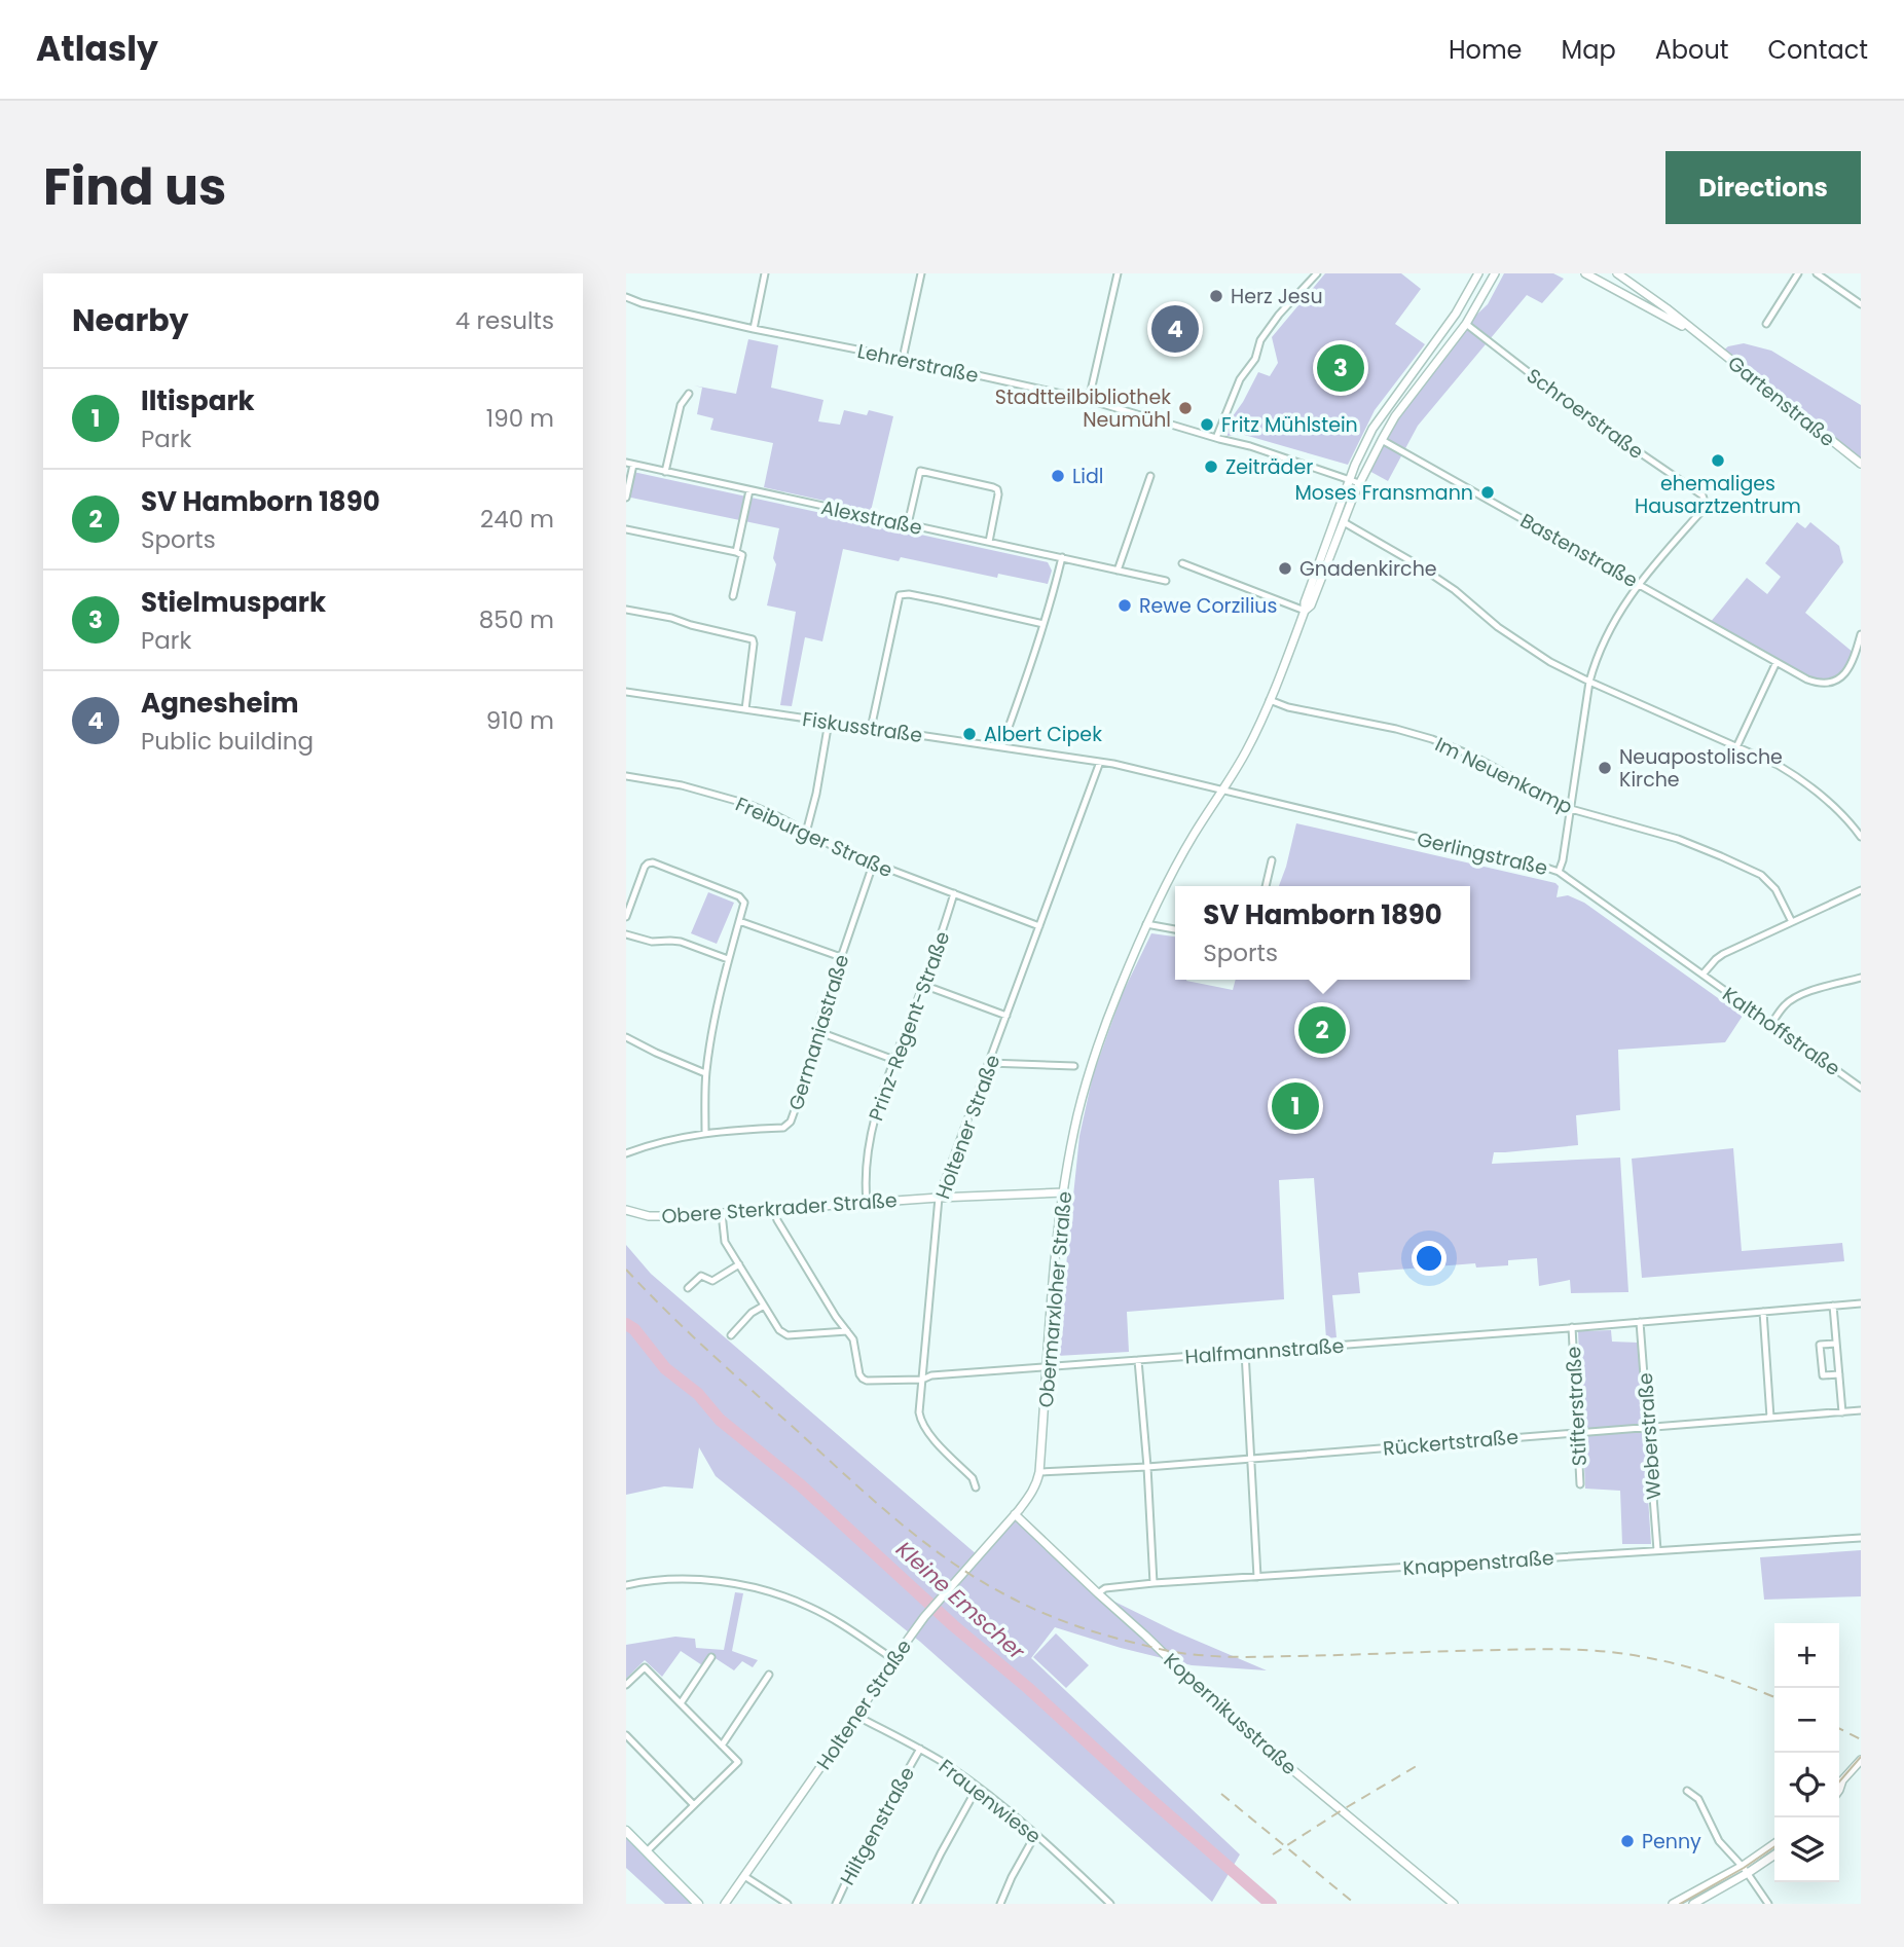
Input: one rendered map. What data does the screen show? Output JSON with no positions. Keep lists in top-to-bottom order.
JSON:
{
  "streets": {
    "street": [
      "Lehrerstraße",
      "Gartenstraße",
      "Schroerstraße",
      "Alexstraße",
      "Bastenstraße",
      "Fiskusstraße",
      "Im Neuenkamp",
      "Freiburger Straße",
      "Gerlingstraße",
      "Prinz-Regent-Straße",
      "Kalthoffstraße",
      "Germaniastraße",
      "Holtener Straße",
      "Obere Sterkrader Straße",
      "Obermarxloher Straße",
      "Halfmannstraße",
      "Stifterstraße",
      "Weberstraße",
      "Rückertstraße",
      "Knappenstraße",
      "Kopernikusstraße",
      "Frauenwiese",
      "Hiltgenstraße"
    ]
  },
  "crossings": [
    ["Lehrerstraße", "Obermarxloher Straße"],
    ["Schroerstraße", "Bastenstraße"],
    ["Schroerstraße", "Obermarxloher Straße"],
    ["Bastenstraße", "Obermarxloher Straße"],
    ["Fiskusstraße", "Gerlingstraße"],
    ["Fiskusstraße", "Holtener Straße"],
    ["Im Neuenkamp", "Obermarxloher Straße"],
    ["Freiburger Straße", "Prinz-Regent-Straße"],
    ["Freiburger Straße", "Germaniastraße"],
    ["Freiburger Straße", "Holtener Straße"],
    ["Gerlingstraße", "Kalthoffstraße"],
    ["Gerlingstraße", "Holtener Straße"],
    ["Gerlingstraße", "Obermarxloher Straße"],
    ["Prinz-Regent-Straße", "Obere Sterkrader Straße"],
    ["Holtener Straße", "Obere Sterkrader Straße"],
    ["Holtener Straße", "Obermarxloher Straße"],
    ["Holtener Straße", "Halfmannstraße"],
    ["Holtener Straße", "Kopernikusstraße"],
    ["Holtener Straße", "Frauenwiese"],
    ["Obere Sterkrader Straße", "Obermarxloher Straße"],
    ["Obere Sterkrader Straße", "Halfmannstraße"],
    ["Obermarxloher Straße", "Halfmannstraße"],
    ["Obermarxloher Straße", "Rückertstraße"],
    ["Obermarxloher Straße", "Kopernikusstraße"],
    ["Halfmannstraße", "Stifterstraße"],
    ["Halfmannstraße", "Weberstraße"],
    ["Stifterstraße", "Rückertstraße"],
    ["Weberstraße", "Rückertstraße"],
    ["Weberstraße", "Knappenstraße"],
    ["Knappenstraße", "Kopernikusstraße"],
    ["Frauenwiese", "Hiltgenstraße"]
  ],
  "water": ["Kleine Emscher"],
  "places": [
    "Herz Jesu",
    "Stadtteilbibliothek Neumühl",
    "Fritz Mühlstein",
    "ehemaliges Hausarztzentrum",
    "Zeiträder",
    "Lidl",
    "Moses Fransmann",
    "Gnadenkirche",
    "Rewe Corzilius",
    "Albert Cipek",
    "Neuapostolische Kirche",
    "Penny"
  ],
  "page": {
    "header": "Atlasly",
    "nav": [
      "Home",
      "Map",
      "About",
      "Contact"
    ],
    "title": "Find us",
    "buttons": "Directions",
    "heading": ["Nearby", "4 results"],
    "pins": [
      "4",
      "3",
      "2",
      "1"
    ],
    "list": [
      {
        "mark": "1",
        "name": "Iltispark",
        "note": "Park",
        "value": "190 m"
      },
      {
        "mark": "2",
        "name": "SV Hamborn 1890",
        "note": "Sports",
        "value": "240 m"
      },
      {
        "mark": "3",
        "name": "Stielmuspark",
        "note": "Park",
        "value": "850 m"
      },
      {
        "mark": "4",
        "name": "Agnesheim",
        "note": "Public building",
        "value": "910 m"
      }
    ],
    "popup": ["SV Hamborn 1890", "Sports"],
    "map_buttons": ["+", "−"]
  }
}
